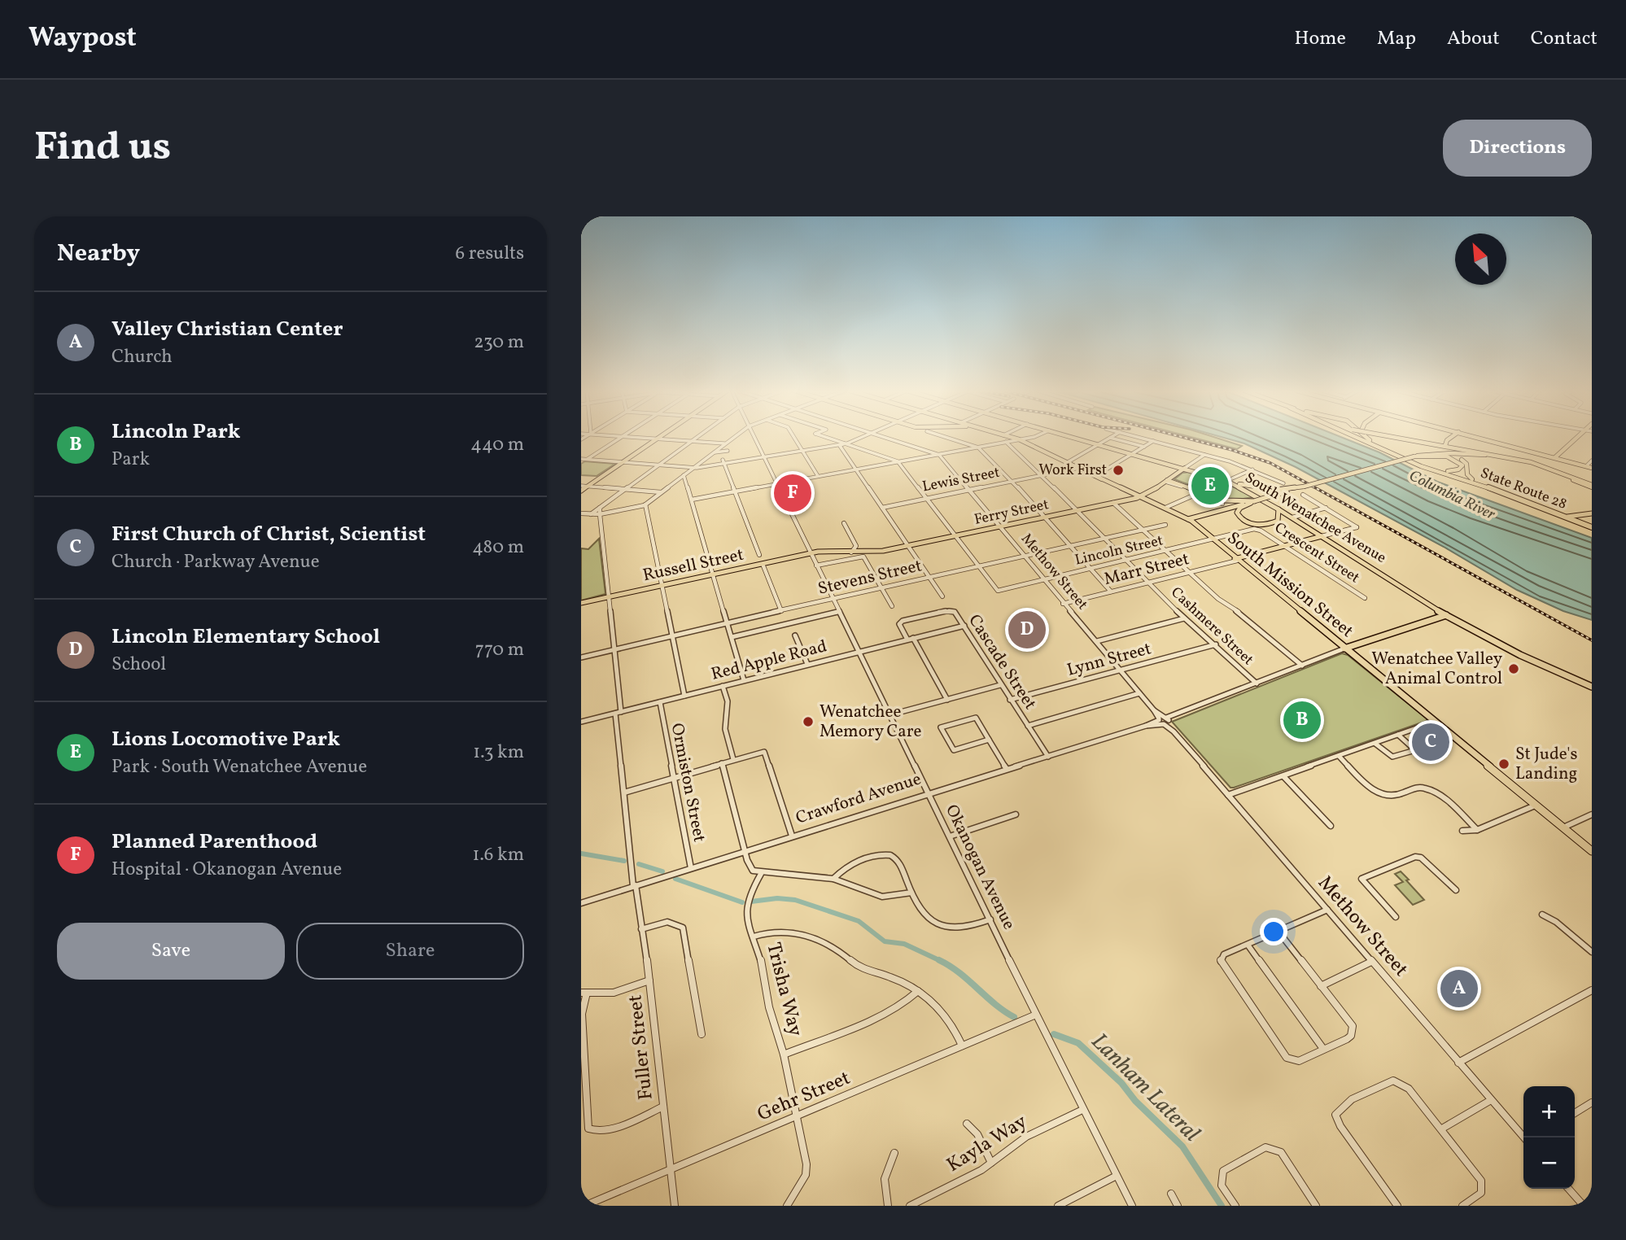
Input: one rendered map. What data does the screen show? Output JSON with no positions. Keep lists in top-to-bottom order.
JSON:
{
  "streets": {
    "highway": ["State Route 28"],
    "main road": [
      "Ferry Street",
      "South Wenatchee Avenue",
      "Russell Street",
      "Marr Street",
      "South Mission Street",
      "Crawford Avenue"
    ],
    "street": [
      "Lewis Street",
      "Lincoln Street",
      "Crescent Street",
      "Methow Street",
      "Stevens Street",
      "Cashmere Street",
      "Lynn Street",
      "Red Apple Road",
      "Cascade Street",
      "Ormiston Street",
      "Okanogan Avenue",
      "Trisha Way",
      "Fuller Street",
      "Gehr Street",
      "Kayla Way"
    ]
  },
  "crossings": [
    ["Lewis Street", "Methow Street"],
    ["Lewis Street", "South Mission Street"],
    ["Lewis Street", "Cashmere Street"],
    ["Ferry Street", "South Wenatchee Avenue"],
    ["Ferry Street", "Russell Street"],
    ["Ferry Street", "Methow Street"],
    ["Ferry Street", "South Mission Street"],
    ["Ferry Street", "Cashmere Street"],
    ["Ferry Street", "Okanogan Avenue"],
    ["South Wenatchee Avenue", "Marr Street"],
    ["South Wenatchee Avenue", "Crawford Avenue"],
    ["Lincoln Street", "Crescent Street"],
    ["Lincoln Street", "Methow Street"],
    ["Lincoln Street", "Stevens Street"],
    ["Lincoln Street", "South Mission Street"],
    ["Lincoln Street", "Cashmere Street"],
    ["Crescent Street", "Marr Street"],
    ["Russell Street", "Okanogan Avenue"],
    ["Russell Street", "Fuller Street"],
    ["Marr Street", "Methow Street"],
    ["Marr Street", "South Mission Street"],
    ["Marr Street", "Cashmere Street"],
    ["Methow Street", "Stevens Street"],
    ["Methow Street", "Lynn Street"],
    ["Methow Street", "Crawford Avenue"],
    ["Stevens Street", "Cashmere Street"],
    ["Stevens Street", "Okanogan Avenue"],
    ["Stevens Street", "Fuller Street"],
    ["South Mission Street", "Crawford Avenue"],
    ["Cashmere Street", "Lynn Street"],
    ["Cashmere Street", "Crawford Avenue"],
    ["Lynn Street", "Cascade Street"],
    ["Red Apple Road", "Cascade Street"],
    ["Red Apple Road", "Ormiston Street"],
    ["Red Apple Road", "Okanogan Avenue"],
    ["Red Apple Road", "Fuller Street"],
    ["Cascade Street", "Crawford Avenue"],
    ["Ormiston Street", "Crawford Avenue"],
    ["Crawford Avenue", "Okanogan Avenue"],
    ["Crawford Avenue", "Fuller Street"],
    ["Okanogan Avenue", "Gehr Street"],
    ["Okanogan Avenue", "Kayla Way"],
    ["Trisha Way", "Gehr Street"],
    ["Fuller Street", "Gehr Street"]
  ],
  "water": ["Columbia River", "Lanham Lateral"],
  "places": [
    "Work First",
    "Wenatchee Valley Animal Control",
    "Wenatchee Memory Care",
    "St Jude's Landing"
  ],
  "north": "top left",
  "page": {
    "header": "Waypost",
    "nav": [
      "Home",
      "Map",
      "About",
      "Contact"
    ],
    "buttons": [
      "Directions",
      ["Save", "Share"]
    ],
    "title": "Find us",
    "heading": ["Nearby", "6 results"],
    "list": [
      {
        "mark": "A",
        "name": "Valley Christian Center",
        "note": "Church",
        "value": "230 m"
      },
      {
        "mark": "B",
        "name": "Lincoln Park",
        "note": "Park",
        "value": "440 m"
      },
      {
        "mark": "C",
        "name": "First Church of Christ, Scientist",
        "note": "Church · Parkway Avenue",
        "value": "480 m"
      },
      {
        "mark": "D",
        "name": "Lincoln Elementary School",
        "note": "School",
        "value": "770 m"
      },
      {
        "mark": "E",
        "name": "Lions Locomotive Park",
        "note": "Park · South Wenatchee Avenue",
        "value": "1.3 km"
      },
      {
        "mark": "F",
        "name": "Planned Parenthood",
        "note": "Hospital · Okanogan Avenue",
        "value": "1.6 km"
      }
    ],
    "pins": [
      "E",
      "F",
      "D",
      "B",
      "C",
      "A"
    ],
    "map_buttons": ["+", "−"]
  }
}
